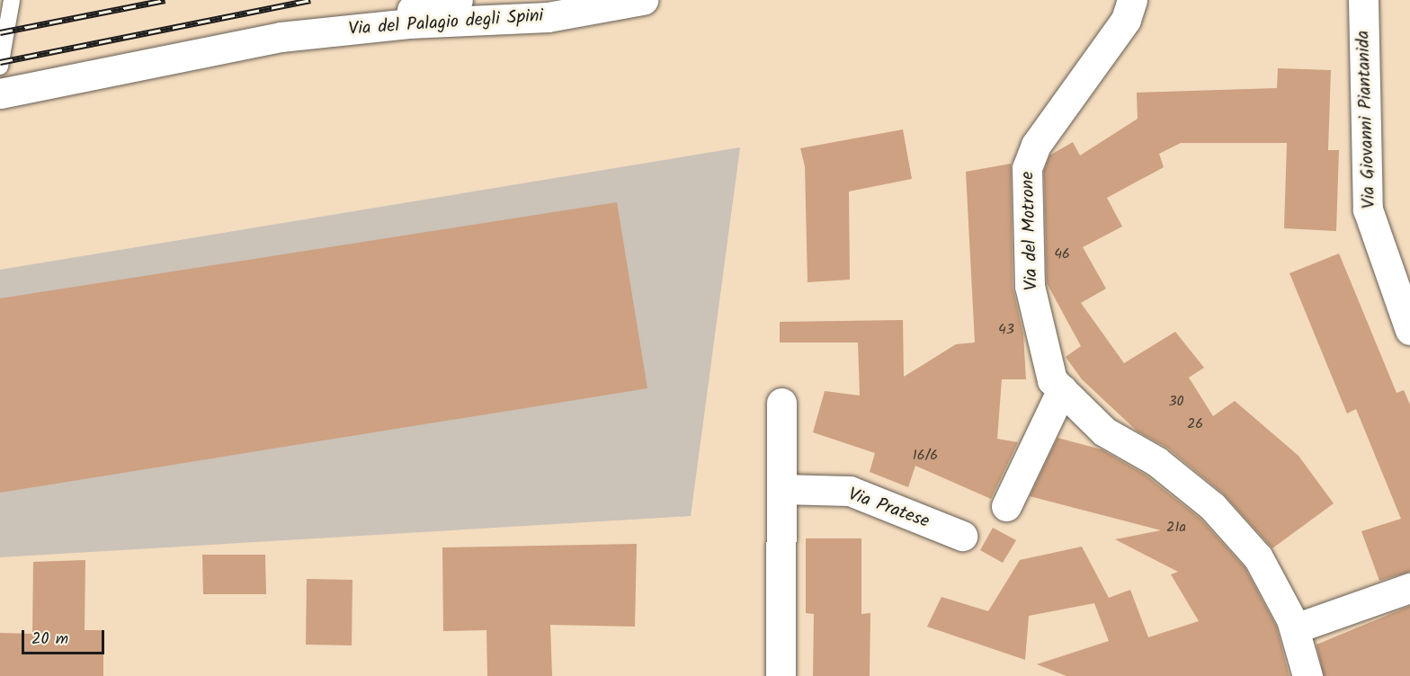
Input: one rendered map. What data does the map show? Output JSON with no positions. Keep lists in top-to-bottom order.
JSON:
{
  "streets": {
    "street": [
      "Via del Palagio degli Spini",
      "Via Giovanni Piantanida",
      "Via del Motrone",
      "Via Pratese"
    ]
  },
  "house_numbers": [
    "46",
    "43",
    "30",
    "26",
    "16/6",
    "21a"
  ],
  "scale_bar": "20 m"
}
